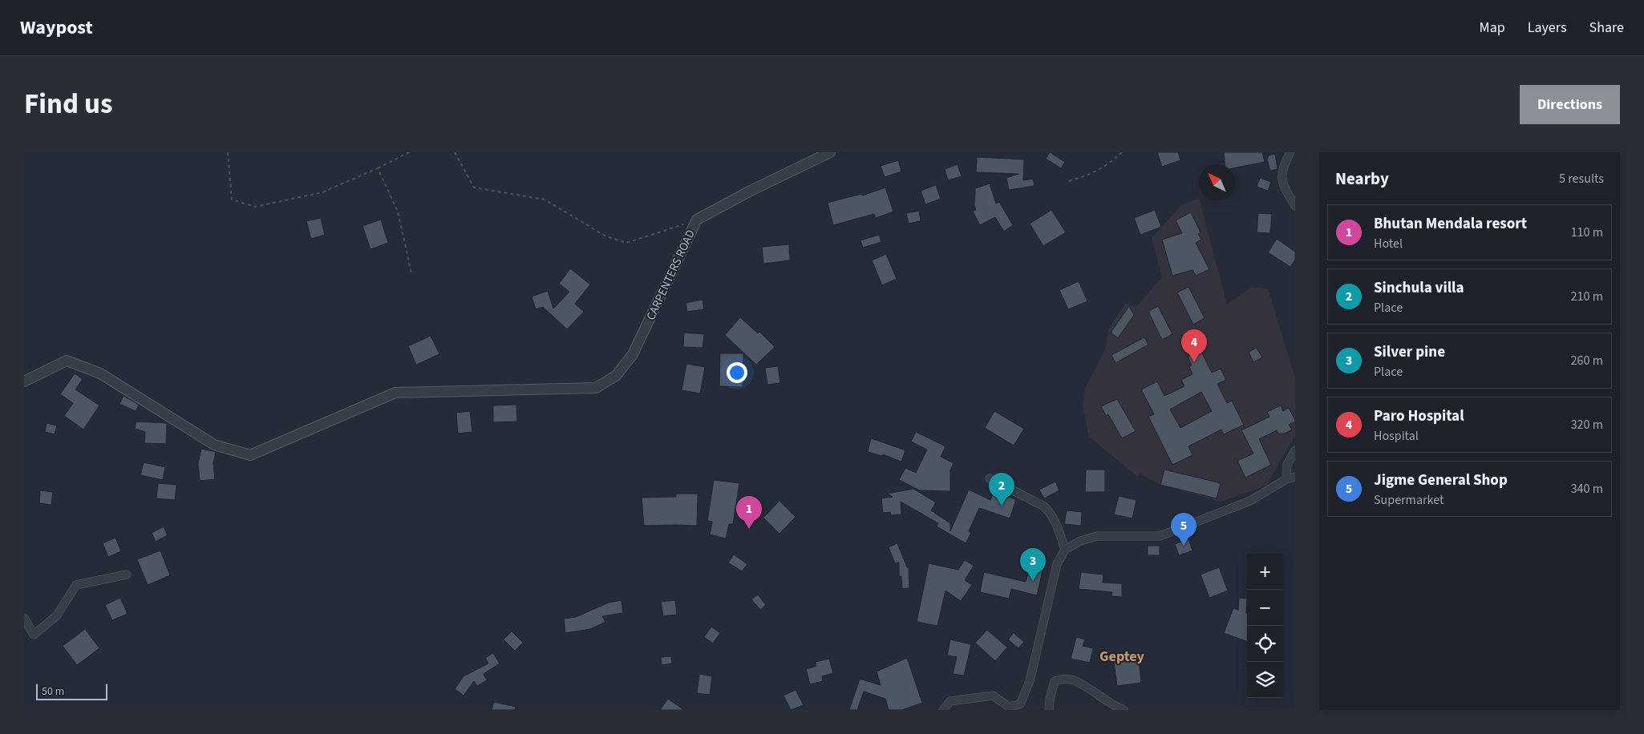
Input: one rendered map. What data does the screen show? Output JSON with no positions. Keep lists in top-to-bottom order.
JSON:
{
  "streets": {
    "street": ["CARPENTERS ROAD"]
  },
  "districts": ["Geptey"],
  "scale_bar": "50 m",
  "north": "top left",
  "page": {
    "header": "Waypost",
    "nav": ["Map", "Layers", "Share"],
    "title": "Find us",
    "buttons": "Directions",
    "heading": ["Nearby", "5 results"],
    "list": [
      {
        "mark": "1",
        "name": "Bhutan Mendala resort",
        "note": "Hotel",
        "value": "110 m"
      },
      {
        "mark": "2",
        "name": "Sinchula villa",
        "note": "Place",
        "value": "210 m"
      },
      {
        "mark": "3",
        "name": "Silver pine",
        "note": "Place",
        "value": "260 m"
      },
      {
        "mark": "4",
        "name": "Paro Hospital",
        "note": "Hospital",
        "value": "320 m"
      },
      {
        "mark": "5",
        "name": "Jigme General Shop",
        "note": "Supermarket",
        "value": "340 m"
      }
    ],
    "pins": [
      "4",
      "2",
      "1",
      "5",
      "3"
    ],
    "map_buttons": ["+", "−"],
    "scale": "50 m"
  }
}
